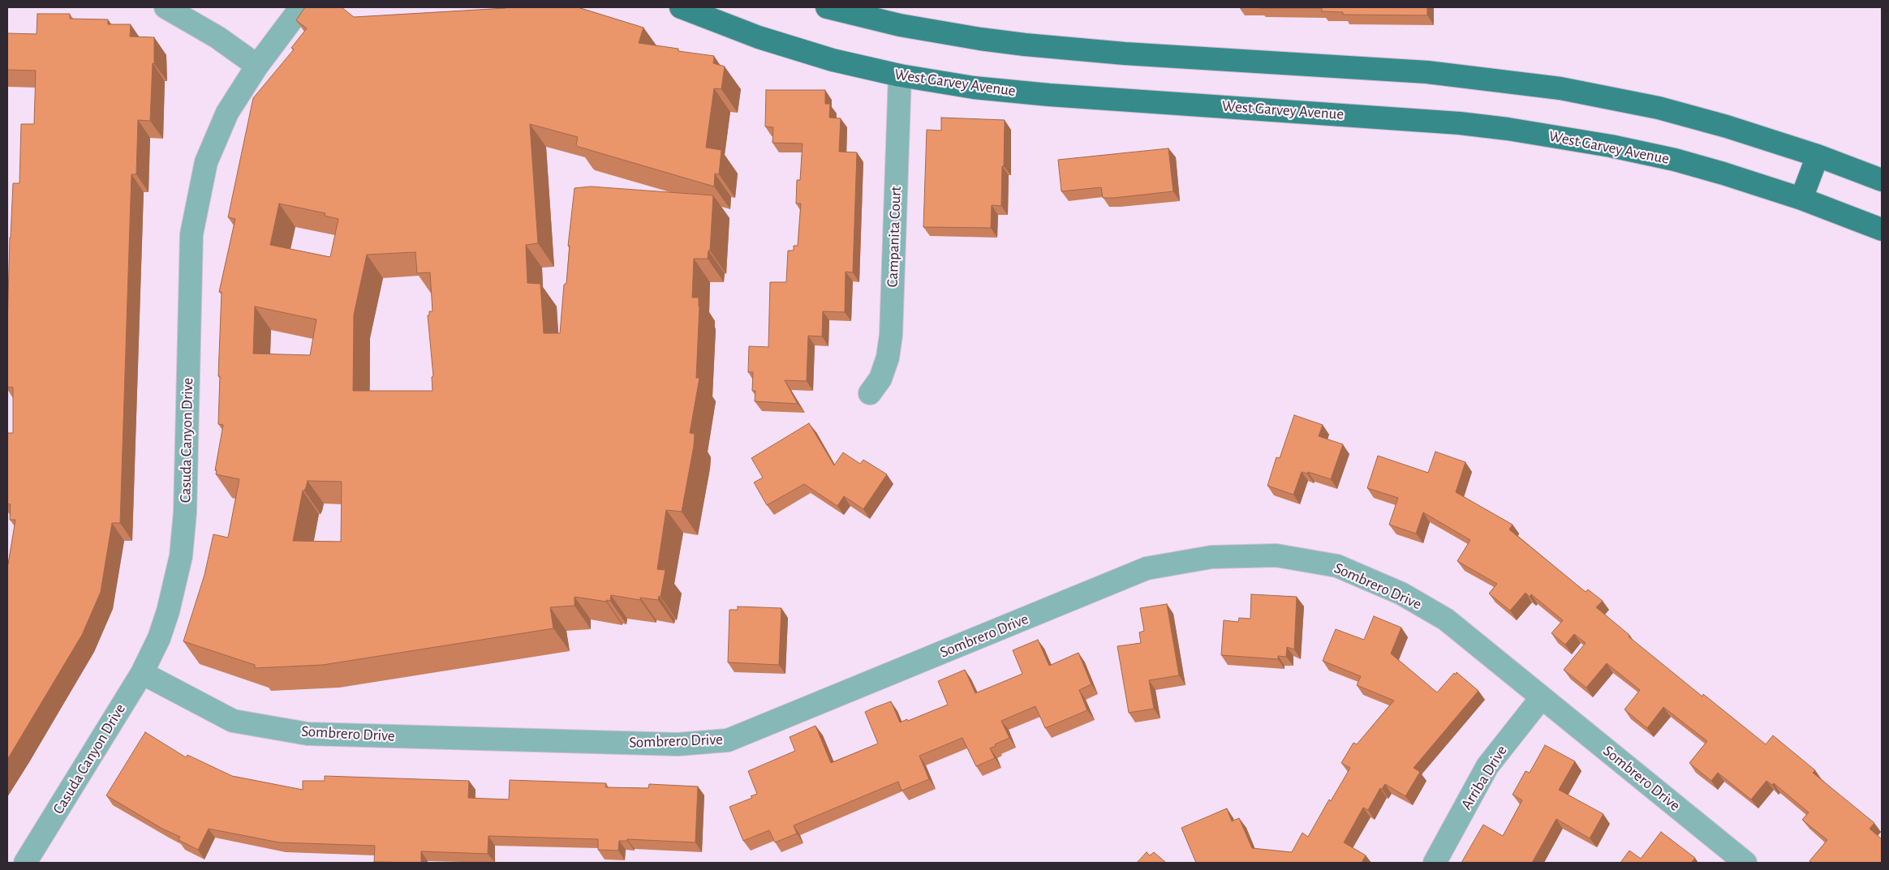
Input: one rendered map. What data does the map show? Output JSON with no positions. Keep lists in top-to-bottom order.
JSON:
{
  "streets": {
    "main road": ["West Garvey Avenue"],
    "street": [
      "Campanita Court",
      "Casuda Canyon Drive",
      "Sombrero Drive",
      "Arriba Drive"
    ]
  },
  "crossings": [
    ["West Garvey Avenue", "Campanita Court"],
    ["Casuda Canyon Drive", "Sombrero Drive"],
    ["Sombrero Drive", "Arriba Drive"]
  ]
}
